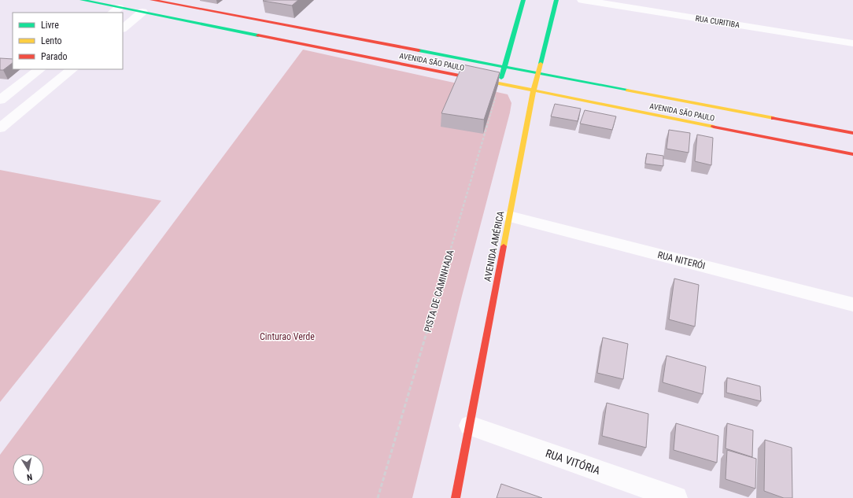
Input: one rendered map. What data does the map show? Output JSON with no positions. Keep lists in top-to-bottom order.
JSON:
{
  "streets": {
    "main road": ["AVENIDA SÃO PAULO", "AVENIDA AMÉRICA"],
    "street": ["RUA CURITIBA", "RUA NITERÓI", "RUA VITÓRIA"],
    "path": ["PISTA DE CAMINHADA"]
  },
  "crossings": [
    ["AVENIDA SÃO PAULO", "AVENIDA AMÉRICA"],
    ["AVENIDA SÃO PAULO", "PISTA DE CAMINHADA"],
    ["AVENIDA AMÉRICA", "RUA NITERÓI"],
    ["AVENIDA AMÉRICA", "RUA VITÓRIA"]
  ],
  "parks": ["Cinturao Verde"],
  "legend": ["Livre", "Lento", "Parado"],
  "north": "bottom"
}
